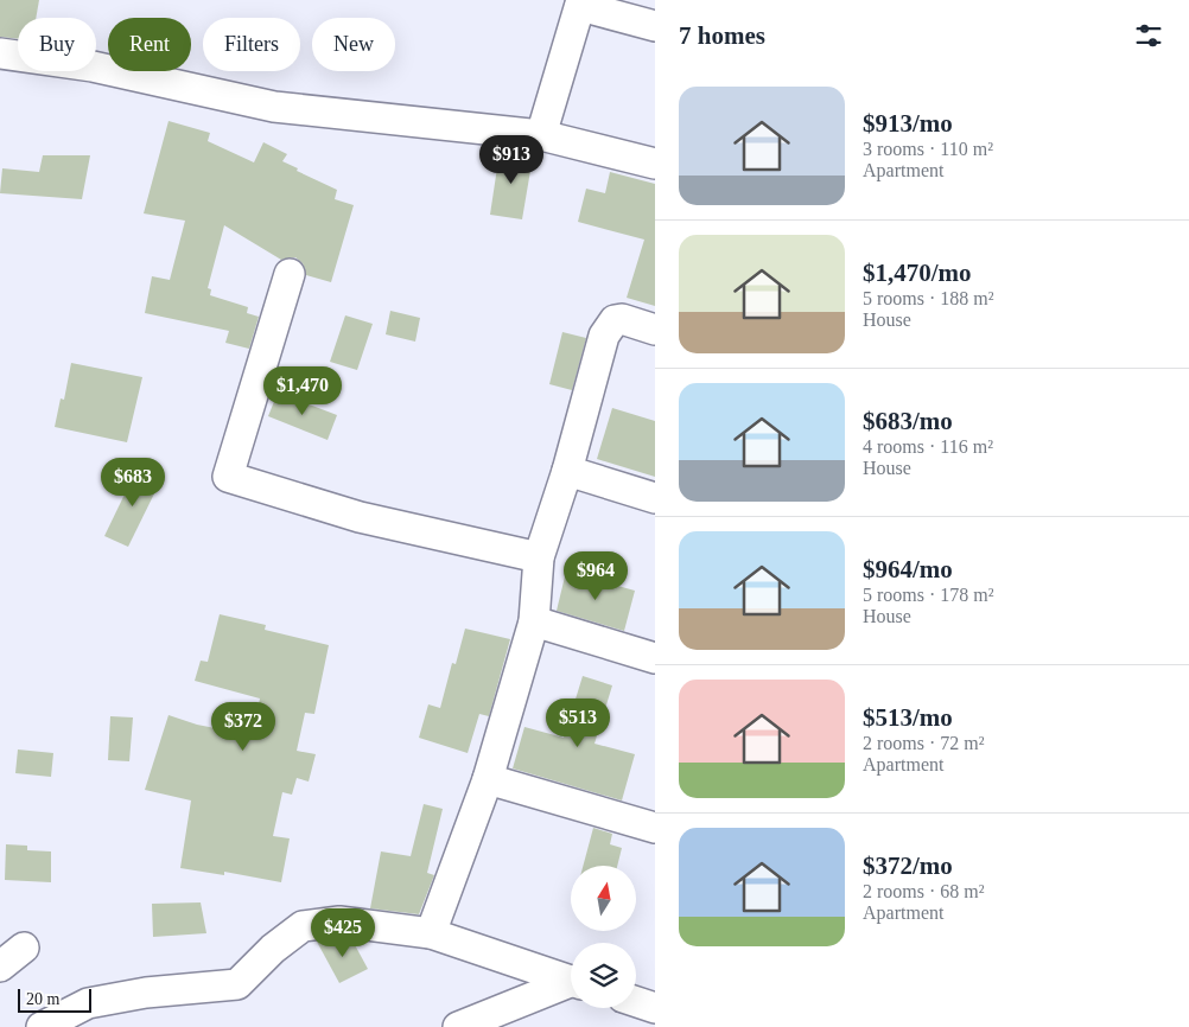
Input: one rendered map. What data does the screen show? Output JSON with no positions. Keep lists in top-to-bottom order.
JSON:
{
  "scale_bar": "20 m",
  "north": "top",
  "page": {
    "heading": "7 homes",
    "chip": [
      "Buy",
      "Rent",
      "Filters",
      "New"
    ],
    "list": [
      {
        "name": "$913/mo",
        "note": "3 rooms · 110 m² · Apartment"
      },
      {
        "name": "$1,470/mo",
        "note": "5 rooms · 188 m² · House"
      },
      {
        "name": "$683/mo",
        "note": "4 rooms · 116 m² · House"
      },
      {
        "name": "$964/mo",
        "note": "5 rooms · 178 m² · House"
      },
      {
        "name": "$513/mo",
        "note": "2 rooms · 72 m² · Apartment"
      },
      {
        "name": "$372/mo",
        "note": "2 rooms · 68 m² · Apartment"
      }
    ],
    "price": [
      "$913",
      "$1,470",
      "$683",
      "$964",
      "$513",
      "$372",
      "$425"
    ],
    "scale": "20 m"
  }
}
